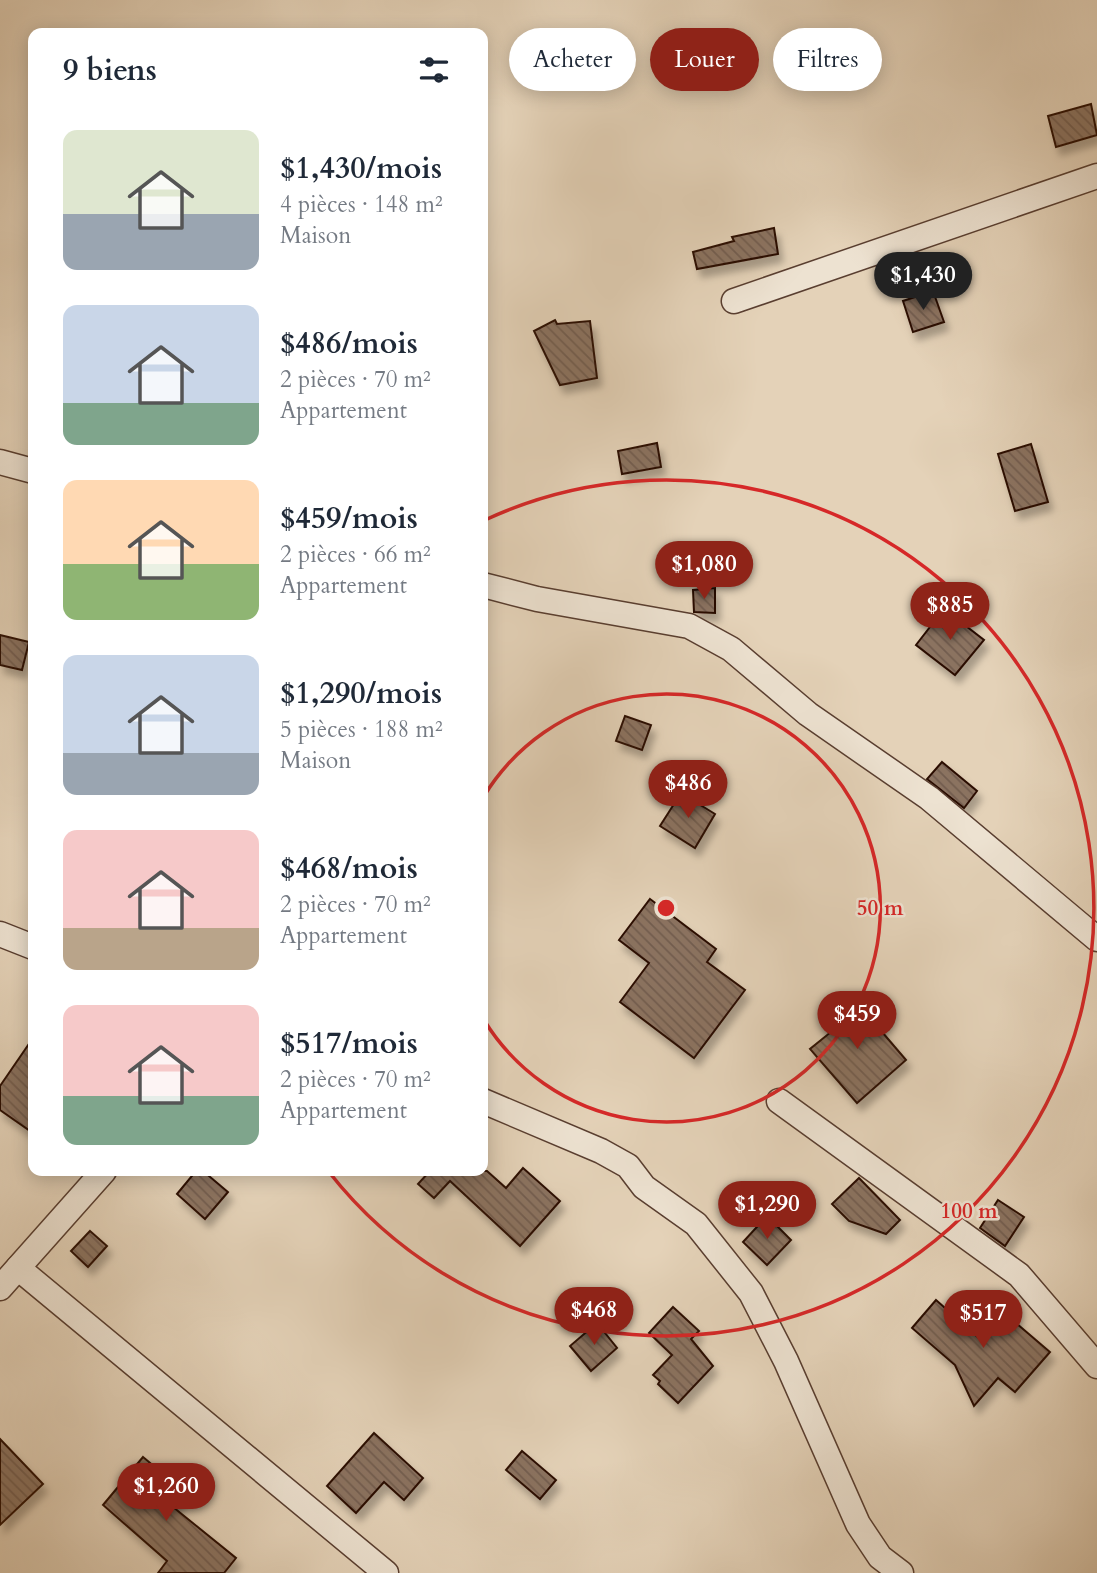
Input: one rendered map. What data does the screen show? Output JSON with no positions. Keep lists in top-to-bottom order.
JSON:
{
  "page": {
    "chip": ["Acheter", "Louer", "Filtres"],
    "heading": "9 biens",
    "list": [
      {
        "name": "$1,430/mois",
        "note": "4 pièces · 148 m² · Maison"
      },
      {
        "name": "$486/mois",
        "note": "2 pièces · 70 m² · Appartement"
      },
      {
        "name": "$459/mois",
        "note": "2 pièces · 66 m² · Appartement"
      },
      {
        "name": "$1,290/mois",
        "note": "5 pièces · 188 m² · Maison"
      },
      {
        "name": "$468/mois",
        "note": "2 pièces · 70 m² · Appartement"
      },
      {
        "name": "$517/mois",
        "note": "2 pièces · 70 m² · Appartement"
      }
    ],
    "price": [
      "$1,430",
      "$1,080",
      "$885",
      "$486",
      "$459",
      "$1,290",
      "$468",
      "$517",
      "$1,260"
    ]
  },
  "rings": ["50 m", "100 m"]
}
